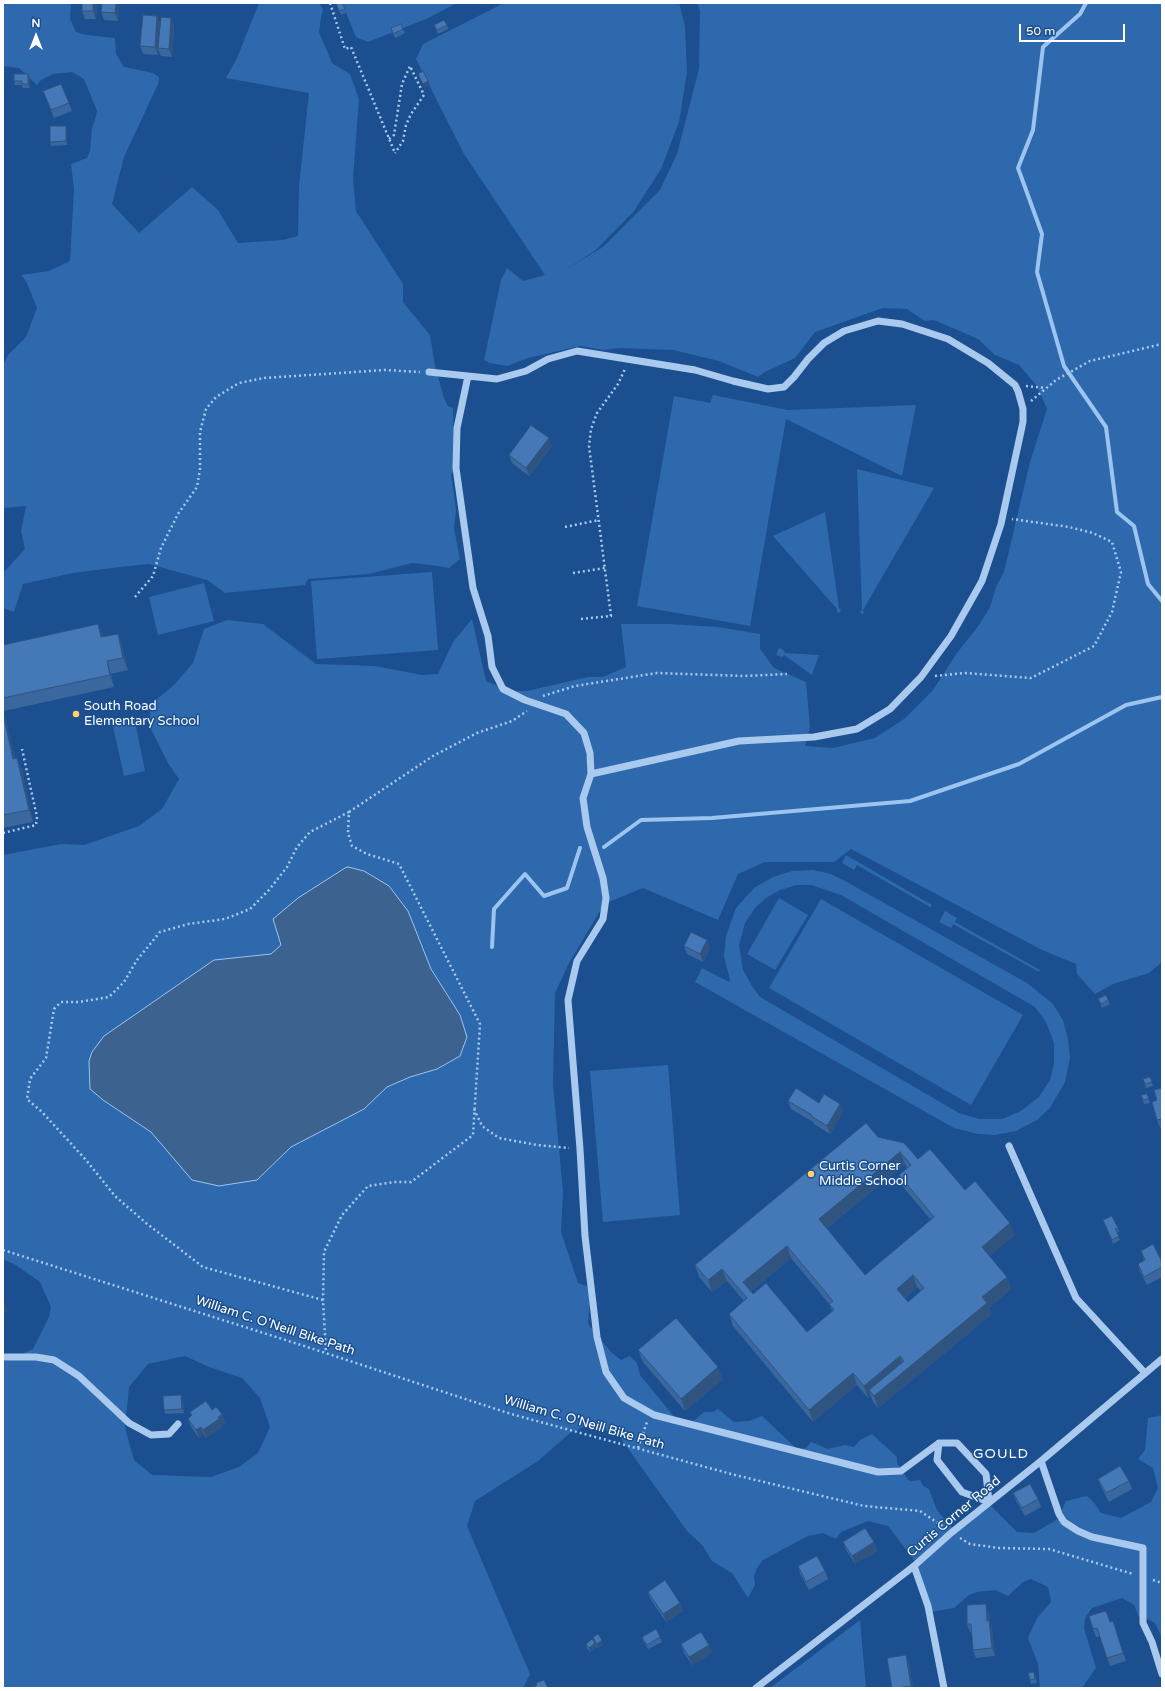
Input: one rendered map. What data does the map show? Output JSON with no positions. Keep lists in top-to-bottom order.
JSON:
{
  "streets": {
    "street": ["Curtis Corner Road"],
    "path": ["William C. O'Neill Bike Path"]
  },
  "crossings": [
    ["William C. O'Neill Bike Path", "Curtis Corner Road"]
  ],
  "districts": ["GOULD"],
  "places": ["South Road Elementary School", "Curtis Corner Middle School"],
  "scale_bar": "50 m",
  "north": "top"
}
